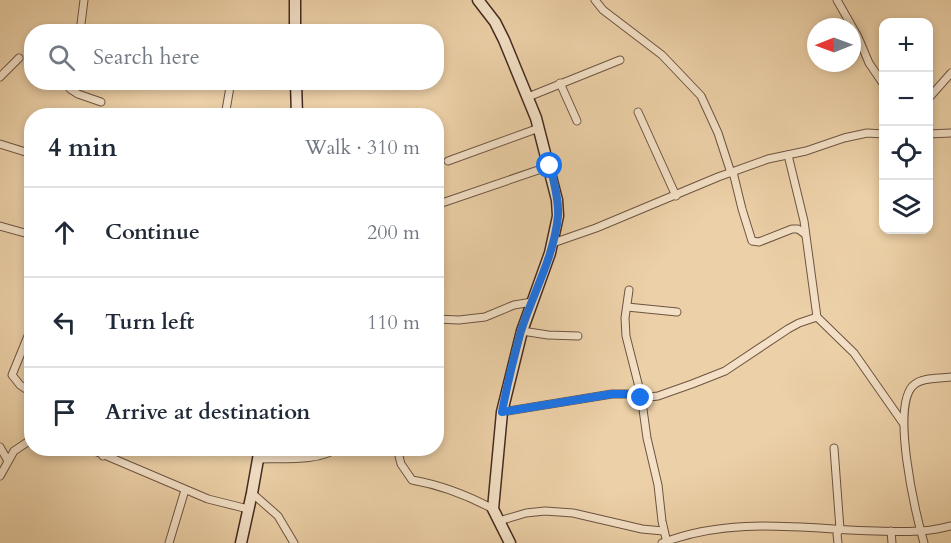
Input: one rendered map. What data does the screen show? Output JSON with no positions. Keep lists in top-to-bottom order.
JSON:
{
  "north": "left",
  "page": {
    "map_buttons": ["+", "−"],
    "search": "Search here",
    "heading": ["4 min", "Walk · 310 m"],
    "list": [
      ["Continue", "200 m"],
      ["Turn left", "110 m"],
      "Arrive at destination"
    ]
  }
}
